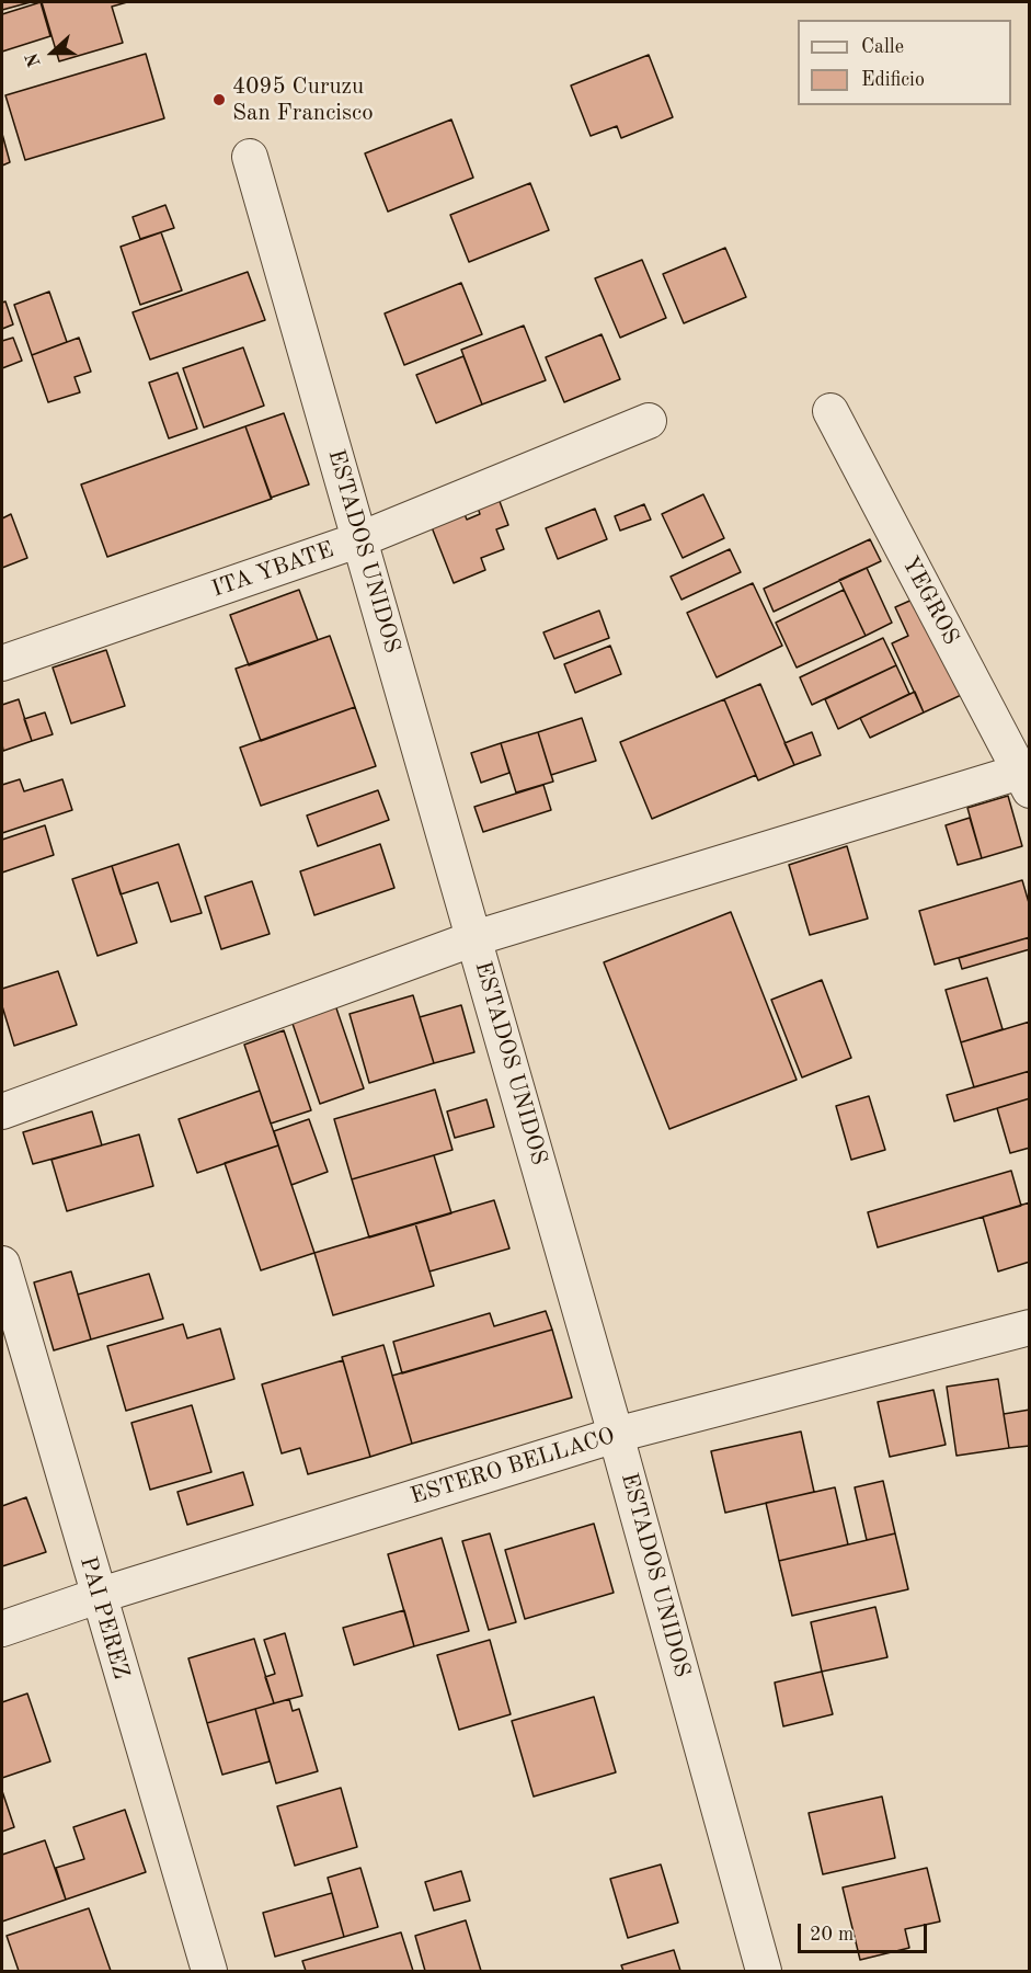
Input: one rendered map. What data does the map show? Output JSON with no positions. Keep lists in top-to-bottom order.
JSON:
{
  "streets": {
    "street": [
      "ESTADOS UNIDOS",
      "ITA YBATE",
      "YEGROS",
      "ESTERO BELLACO",
      "PAI PEREZ"
    ]
  },
  "crossings": [
    ["ESTADOS UNIDOS", "ITA YBATE"],
    ["ESTADOS UNIDOS", "ESTERO BELLACO"],
    ["ESTERO BELLACO", "PAI PEREZ"]
  ],
  "places": ["4095 Curuzu San Francisco"],
  "legend": ["Calle", "Edificio"],
  "scale_bar": "20 m",
  "north": "left"
}
